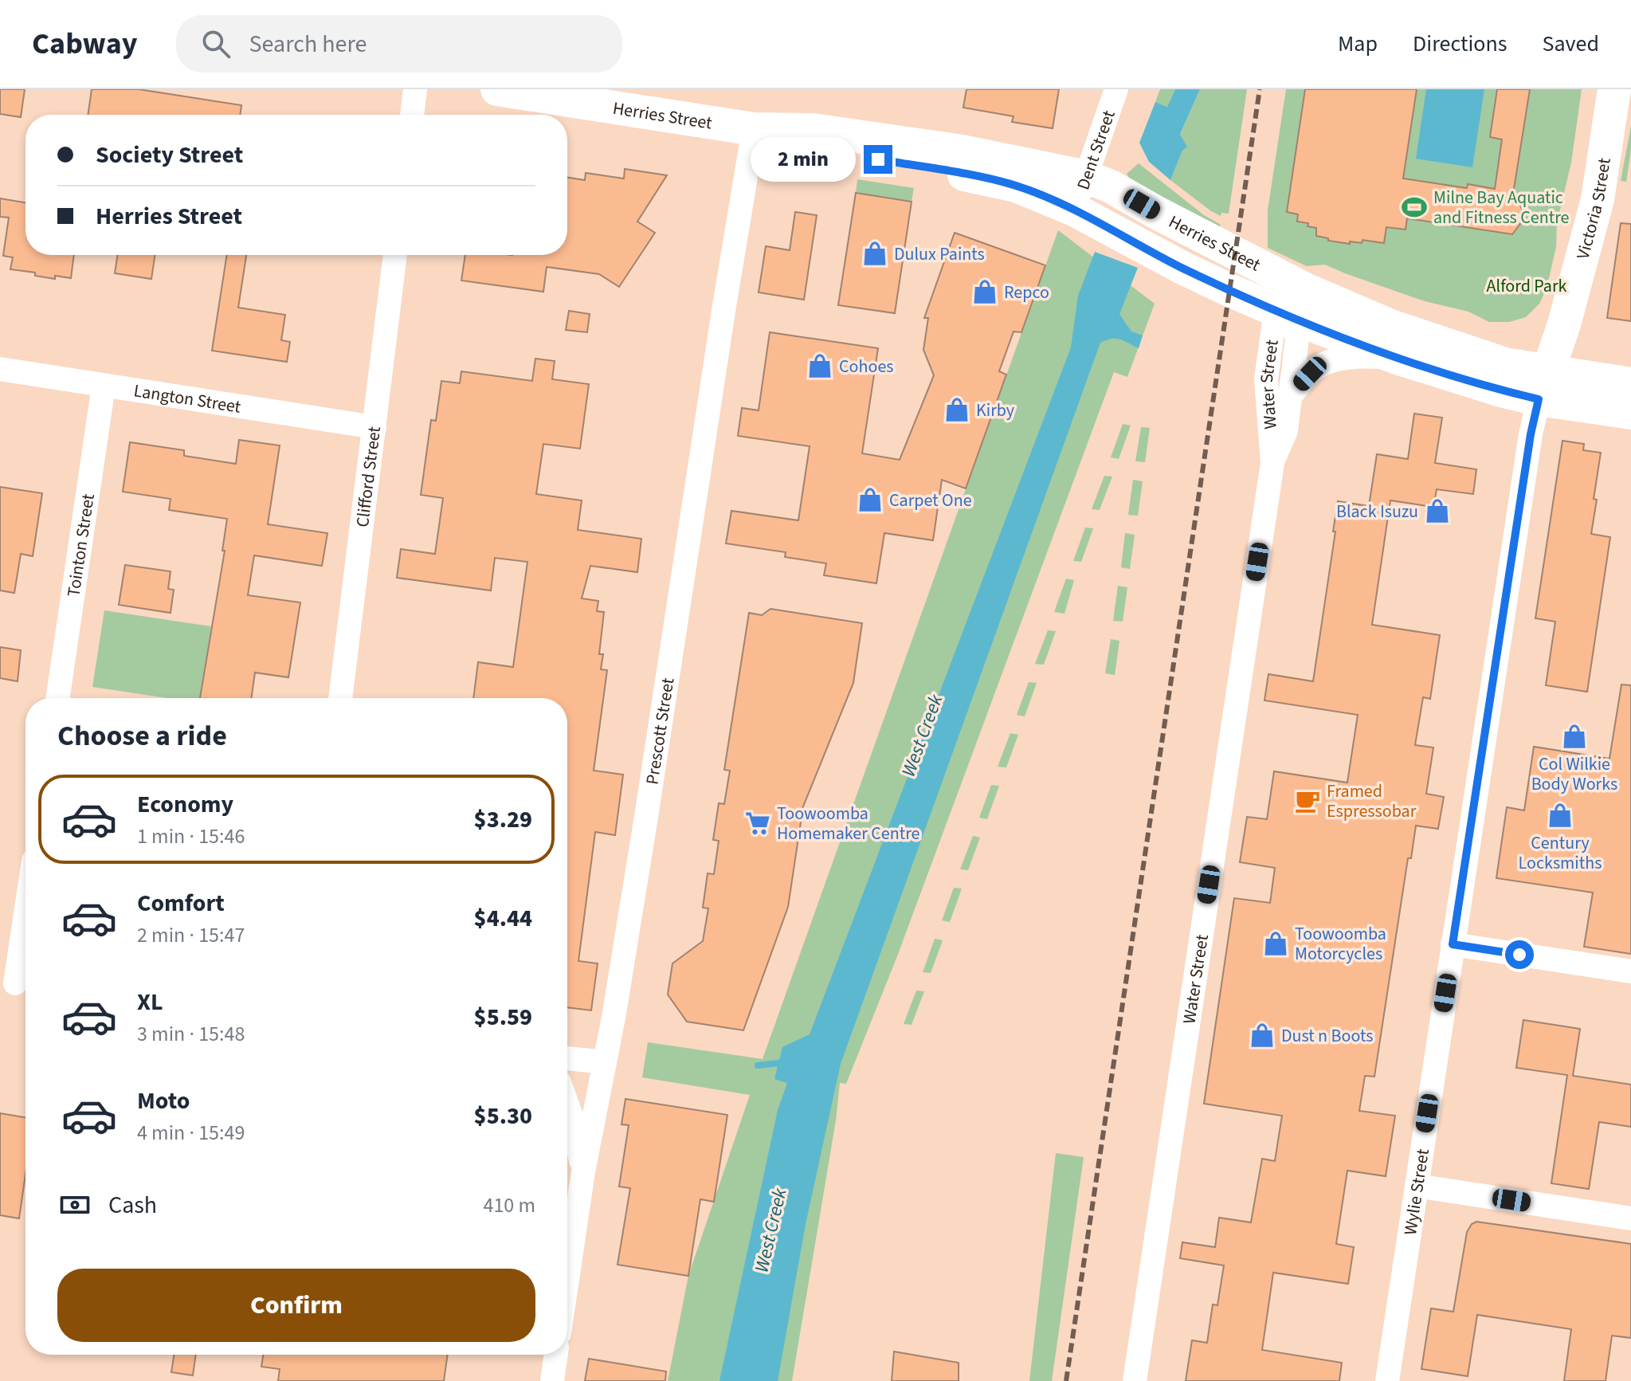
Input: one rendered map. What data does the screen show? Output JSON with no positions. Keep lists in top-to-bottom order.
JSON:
{
  "streets": {
    "main road": ["Herries Street", "Victoria Street"],
    "street": [
      "Dent Street",
      "Water Street",
      "Langton Street",
      "Clifford Street",
      "Tointon Street",
      "Prescott Street",
      "Wylie Street"
    ]
  },
  "crossings": [
    ["Herries Street", "Dent Street"],
    ["Herries Street", "Victoria Street"],
    ["Herries Street", "Water Street"],
    ["Herries Street", "Prescott Street"],
    ["Herries Street", "Wylie Street"],
    ["Victoria Street", "Wylie Street"],
    ["Langton Street", "Clifford Street"],
    ["Langton Street", "Tointon Street"]
  ],
  "water": ["West Creek"],
  "parks": ["Alford Park"],
  "places": {
    "sports": ["Milne Bay Aquatic and Fitness Centre"],
    "shop": [
      "Dulux Paints",
      "Repco",
      "Cohoes",
      "Kirby",
      "Carpet One",
      "Black Isuzu",
      "Col Wilkie Body Works",
      "Century Locksmiths",
      "Toowoomba Motorcycles",
      "Dust n Boots"
    ],
    "cafe": ["Framed Espressobar"],
    "supermarket": ["Toowoomba Homemaker Centre"]
  },
  "page": {
    "header": "Cabway",
    "search": "Search here",
    "nav": ["Map", "Directions", "Saved"],
    "banner": ["Society Street", "Herries Street"],
    "bubble": "2 min",
    "heading": "Choose a ride",
    "list": [
      {
        "name": "Economy",
        "note": "1 min · 15:46",
        "value": "$3.29"
      },
      {
        "name": "Comfort",
        "note": "2 min · 15:47",
        "value": "$4.44"
      },
      {
        "name": "XL",
        "note": "3 min · 15:48",
        "value": "$5.59"
      },
      {
        "name": "Moto",
        "note": "4 min · 15:49",
        "value": "$5.30"
      }
    ],
    "pay": ["Cash", "410 m"],
    "buttons": "Confirm"
  }
}
